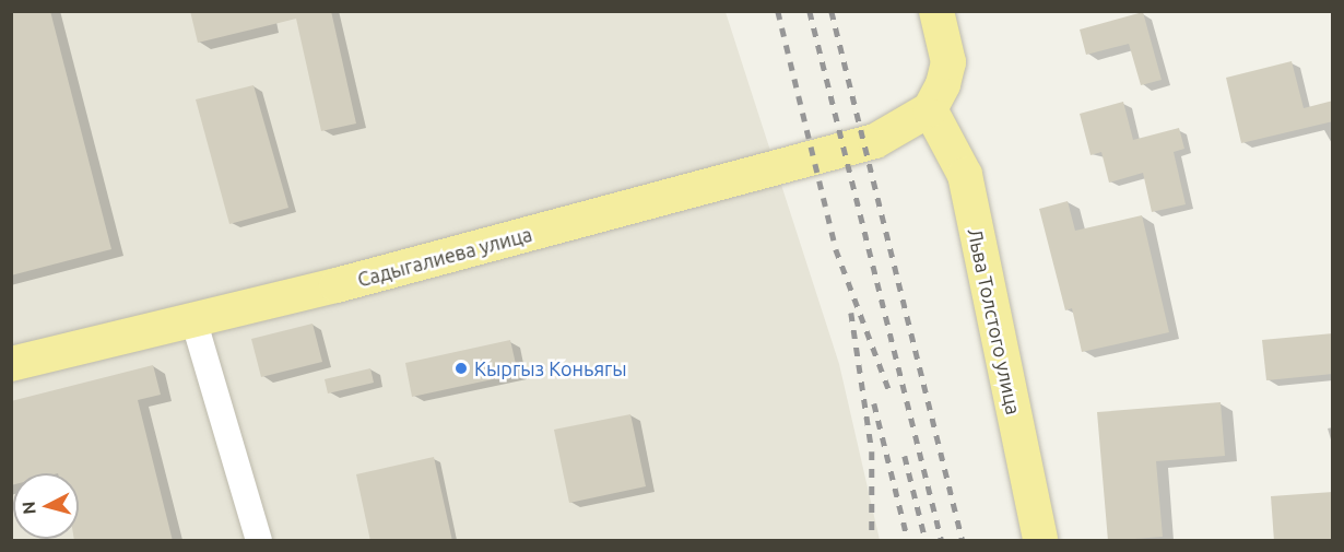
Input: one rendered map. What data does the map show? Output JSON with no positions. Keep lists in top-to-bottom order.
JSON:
{
  "streets": {
    "main road": ["Садыгалиева улица", "Льва Толстого улица"]
  },
  "crossings": [
    ["Садыгалиева улица", "Льва Толстого улица"]
  ],
  "places": ["Кыргыз Коньягы"],
  "north": "left"
}
